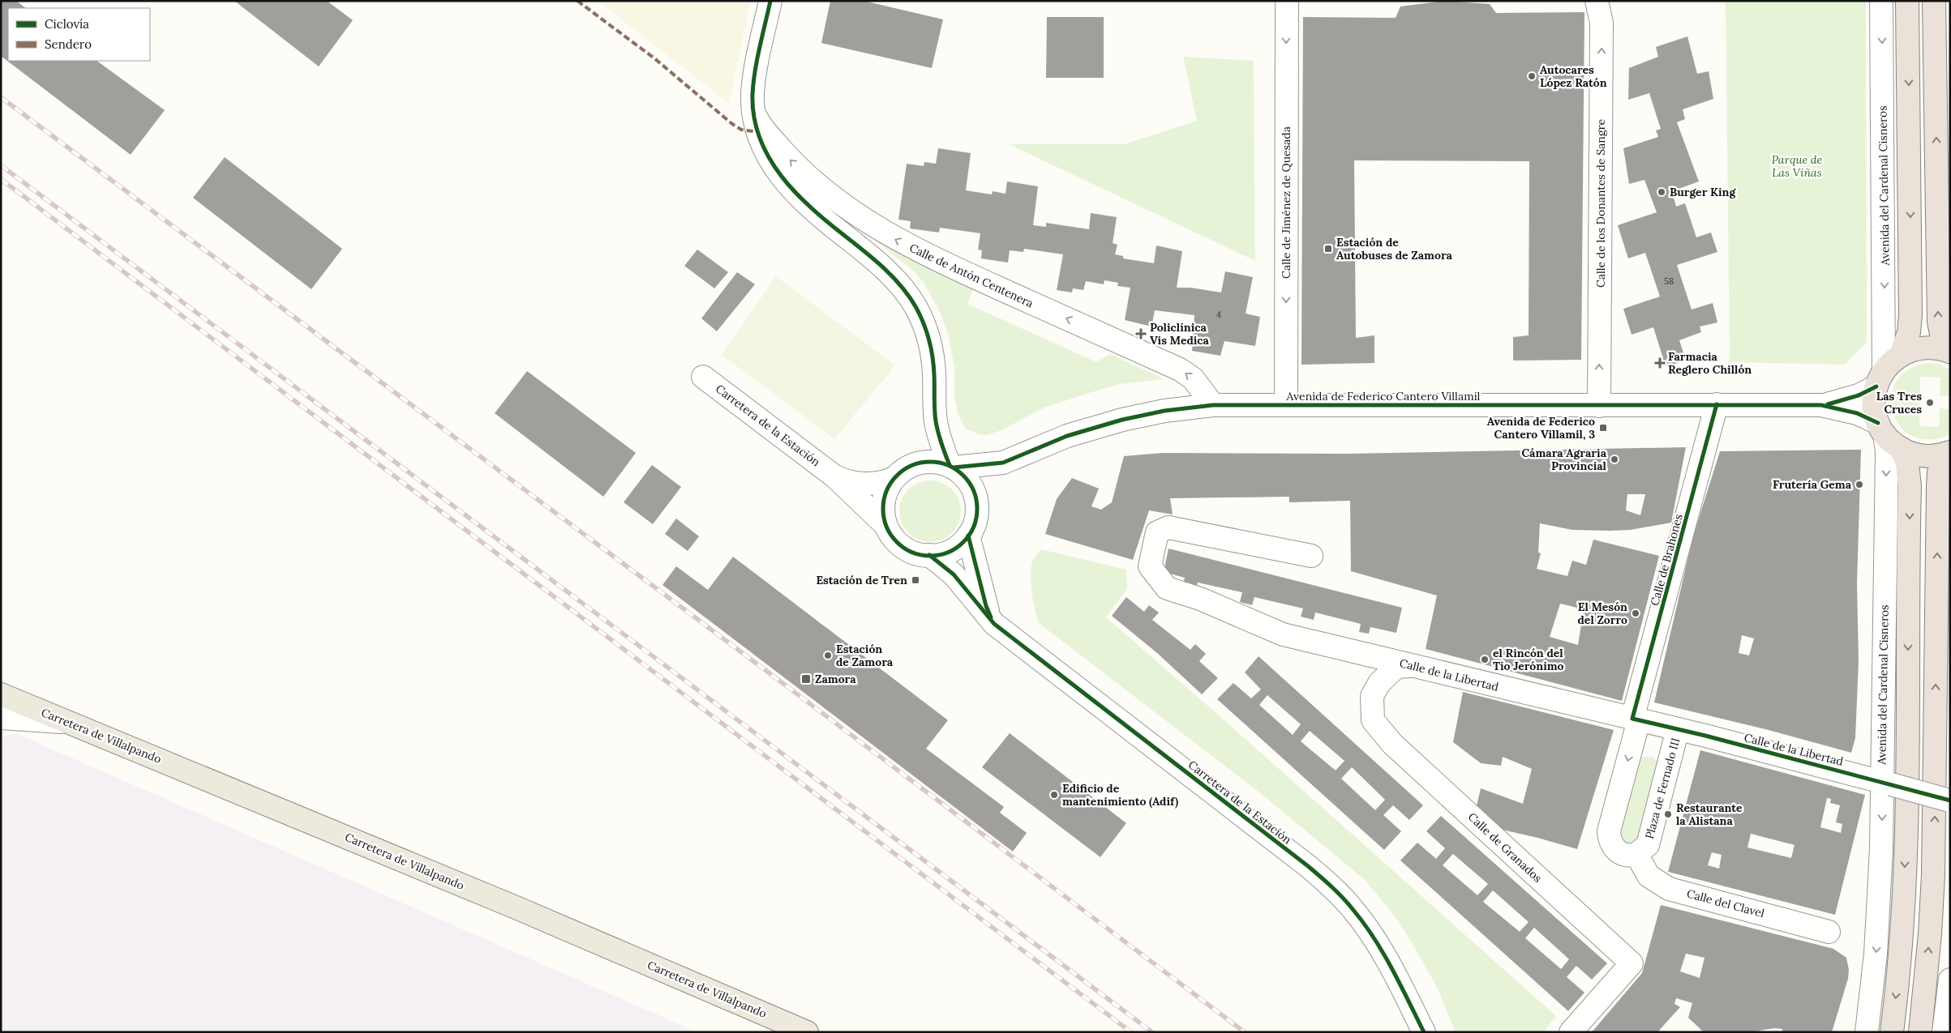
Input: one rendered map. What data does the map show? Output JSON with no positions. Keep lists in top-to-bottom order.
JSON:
{
  "streets": {
    "highway": ["Avenida del Cardenal Cisneros"],
    "main road": ["Carretera de Villalpando"],
    "street": [
      "Calle de Jiménez de Quesada",
      "Calle de los Donantes de Sangre",
      "Calle de Antón Centenera",
      "Avenida de Federico Cantero Villamil",
      "Carretera de la Estación",
      "Calle de Brahones",
      "Calle de la Libertad",
      "Plaza de Fernado III",
      "Calle de Granados",
      "Calle del Clavel"
    ]
  },
  "crossings": [
    ["Avenida del Cardenal Cisneros", "Avenida de Federico Cantero Villamil"],
    ["Avenida del Cardenal Cisneros", "Calle de la Libertad"],
    ["Calle de Jiménez de Quesada", "Avenida de Federico Cantero Villamil"],
    ["Calle de los Donantes de Sangre", "Avenida de Federico Cantero Villamil"],
    ["Calle de Antón Centenera", "Avenida de Federico Cantero Villamil"],
    ["Calle de Antón Centenera", "Carretera de la Estación"],
    ["Avenida de Federico Cantero Villamil", "Carretera de la Estación"],
    ["Avenida de Federico Cantero Villamil", "Calle de Brahones"],
    ["Calle de Brahones", "Calle de la Libertad"],
    ["Calle de la Libertad", "Plaza de Fernado III"],
    ["Calle de la Libertad", "Calle de Granados"],
    ["Plaza de Fernado III", "Calle del Clavel"]
  ],
  "one_way": [
    "Avenida del Cardenal Cisneros",
    "Calle de Jiménez de Quesada",
    "Calle de los Donantes de Sangre",
    "Calle de Antón Centenera"
  ],
  "parks": ["Parque de Las Viñas"],
  "places": {
    "other": [
      "Autocares López Ratón",
      "Burger King",
      "Las Tres Cruces",
      "Cámara Agraria Provincial",
      "Frutería Gema",
      "El Mesón del Zorro",
      "Estación de Zamora",
      "el Rincón del Tío Jerónimo",
      "Edificio de mantenimiento (Adif)",
      "Restaurante la Alistana"
    ],
    "transit": [
      "Estación de Autobuses de Zamora",
      "Avenida de Federico Cantero Villamil, 3",
      "Estación de Tren",
      "Zamora"
    ],
    "health": ["Policlínica Vis Medica", "Farmacia Reglero Chillón"]
  },
  "house_numbers": ["58", "4"],
  "legend": ["Ciclovía", "Sendero"]
}
